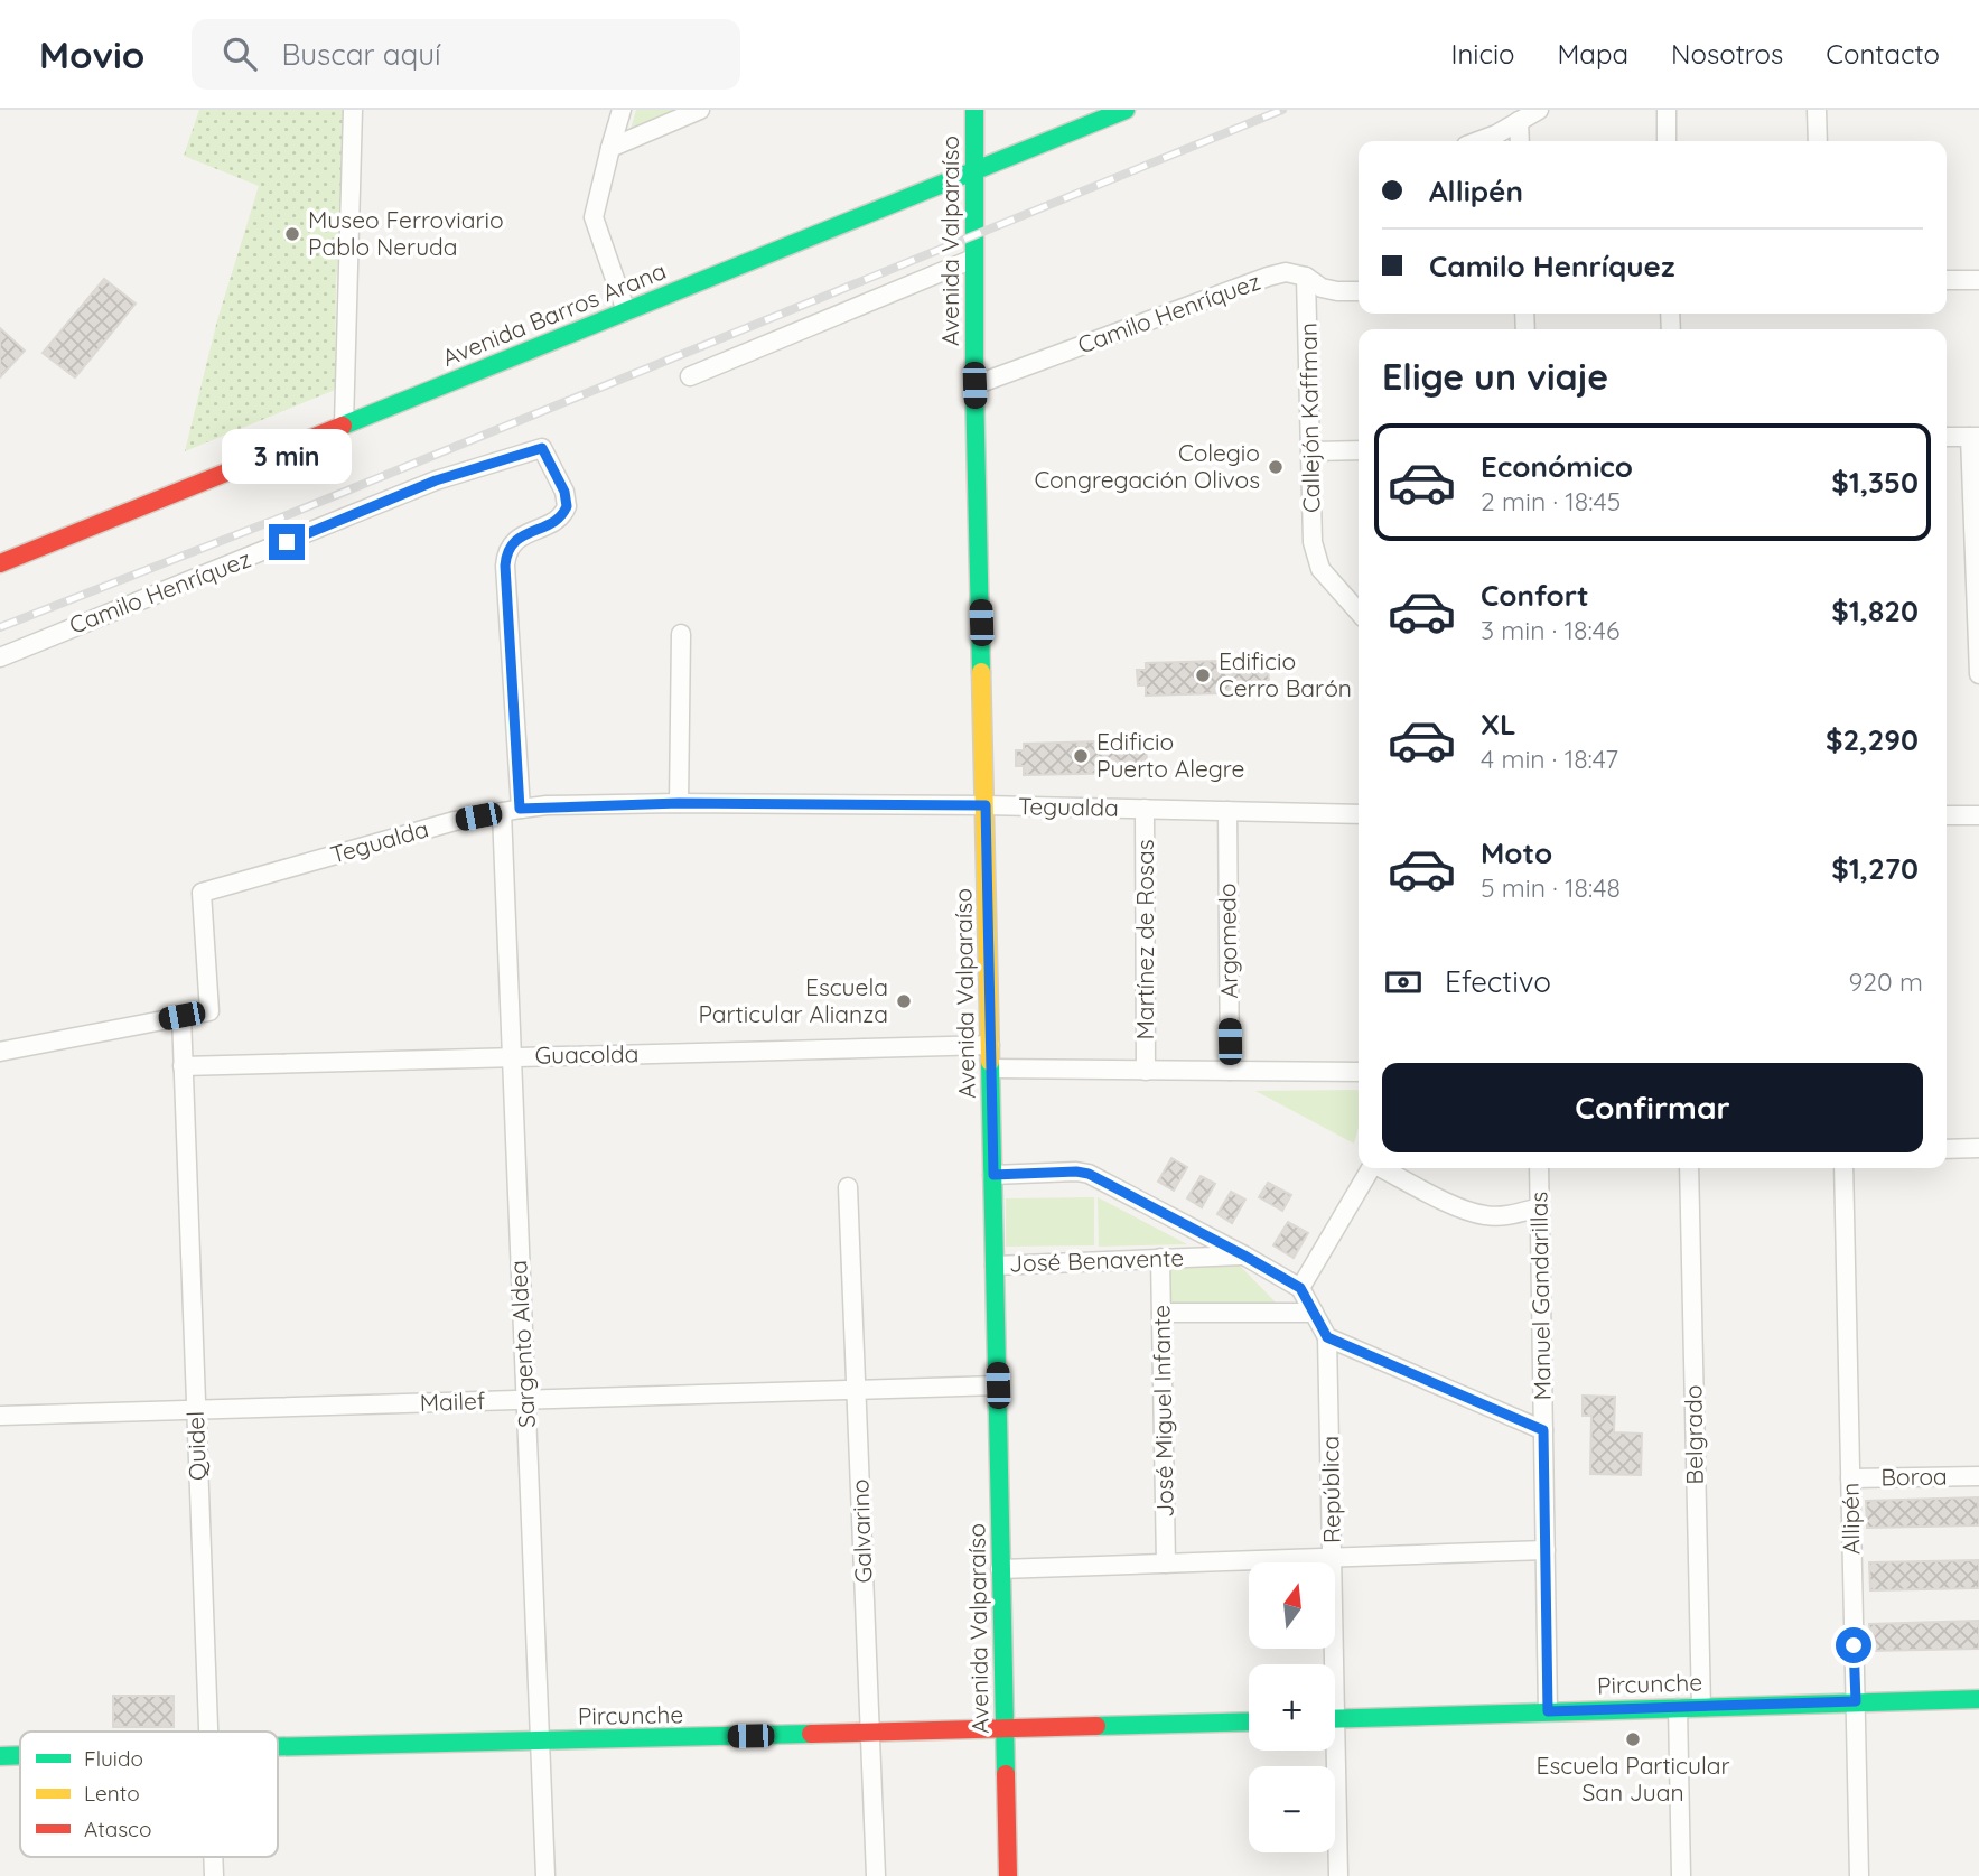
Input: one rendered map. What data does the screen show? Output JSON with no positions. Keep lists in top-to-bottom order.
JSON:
{
  "streets": {
    "main road": ["Avenida Valparaíso", "Avenida Barros Arana", "Pircunche"],
    "street": [
      "Camilo Henríquez",
      "Callejón Kaffman",
      "Tegualda",
      "Martínez de Rosas",
      "Argomedo",
      "Guacolda",
      "José Benavente",
      "Manuel Gandarillas",
      "Sargento Aldea",
      "Mailef",
      "José Miguel Infante",
      "Belgrado",
      "Quidel",
      "Boroa",
      "República",
      "Allipén",
      "Galvarino"
    ]
  },
  "crossings": [
    ["Avenida Valparaíso", "Camilo Henríquez"],
    ["Avenida Valparaíso", "Avenida Barros Arana"],
    ["Avenida Valparaíso", "Tegualda"],
    ["Avenida Valparaíso", "Guacolda"],
    ["Avenida Valparaíso", "José Benavente"],
    ["Avenida Valparaíso", "Mailef"],
    ["Avenida Valparaíso", "Pircunche"],
    ["Camilo Henríquez", "Callejón Kaffman"],
    ["Camilo Henríquez", "Sargento Aldea"],
    ["Tegualda", "Martínez de Rosas"],
    ["Tegualda", "Argomedo"],
    ["Tegualda", "Sargento Aldea"],
    ["Tegualda", "Quidel"],
    ["Guacolda", "Sargento Aldea"],
    ["Guacolda", "Quidel"],
    ["José Benavente", "José Miguel Infante"],
    ["José Benavente", "República"],
    ["Manuel Gandarillas", "Pircunche"],
    ["Sargento Aldea", "Mailef"],
    ["Sargento Aldea", "Pircunche"],
    ["Mailef", "Quidel"],
    ["Mailef", "Galvarino"],
    ["Belgrado", "Pircunche"],
    ["Boroa", "Allipén"],
    ["Allipén", "Pircunche"],
    ["Galvarino", "Pircunche"]
  ],
  "places": [
    "Museo Ferroviario Pablo Neruda",
    "Colegio Congregación Olivos",
    "Edificio Cerro Barón",
    "Edificio Puerto Alegre",
    "Escuela Particular Alianza",
    "Escuela Particular San Juan"
  ],
  "legend": ["Fluido", "Lento", "Atasco"],
  "north": "top",
  "page": {
    "header": "Movio",
    "search": "Buscar aquí",
    "nav": [
      "Inicio",
      "Mapa",
      "Nosotros",
      "Contacto"
    ],
    "banner": ["Allipén", "Camilo Henríquez"],
    "heading": "Elige un viaje",
    "list": [
      {
        "name": "Económico",
        "note": "2 min · 18:45",
        "value": "$1,350"
      },
      {
        "name": "Confort",
        "note": "3 min · 18:46",
        "value": "$1,820"
      },
      {
        "name": "XL",
        "note": "4 min · 18:47",
        "value": "$2,290"
      },
      {
        "name": "Moto",
        "note": "5 min · 18:48",
        "value": "$1,270"
      }
    ],
    "bubble": "3 min",
    "pay": ["Efectivo", "920 m"],
    "buttons": "Confirmar",
    "map_buttons": ["+", "−"]
  }
}
